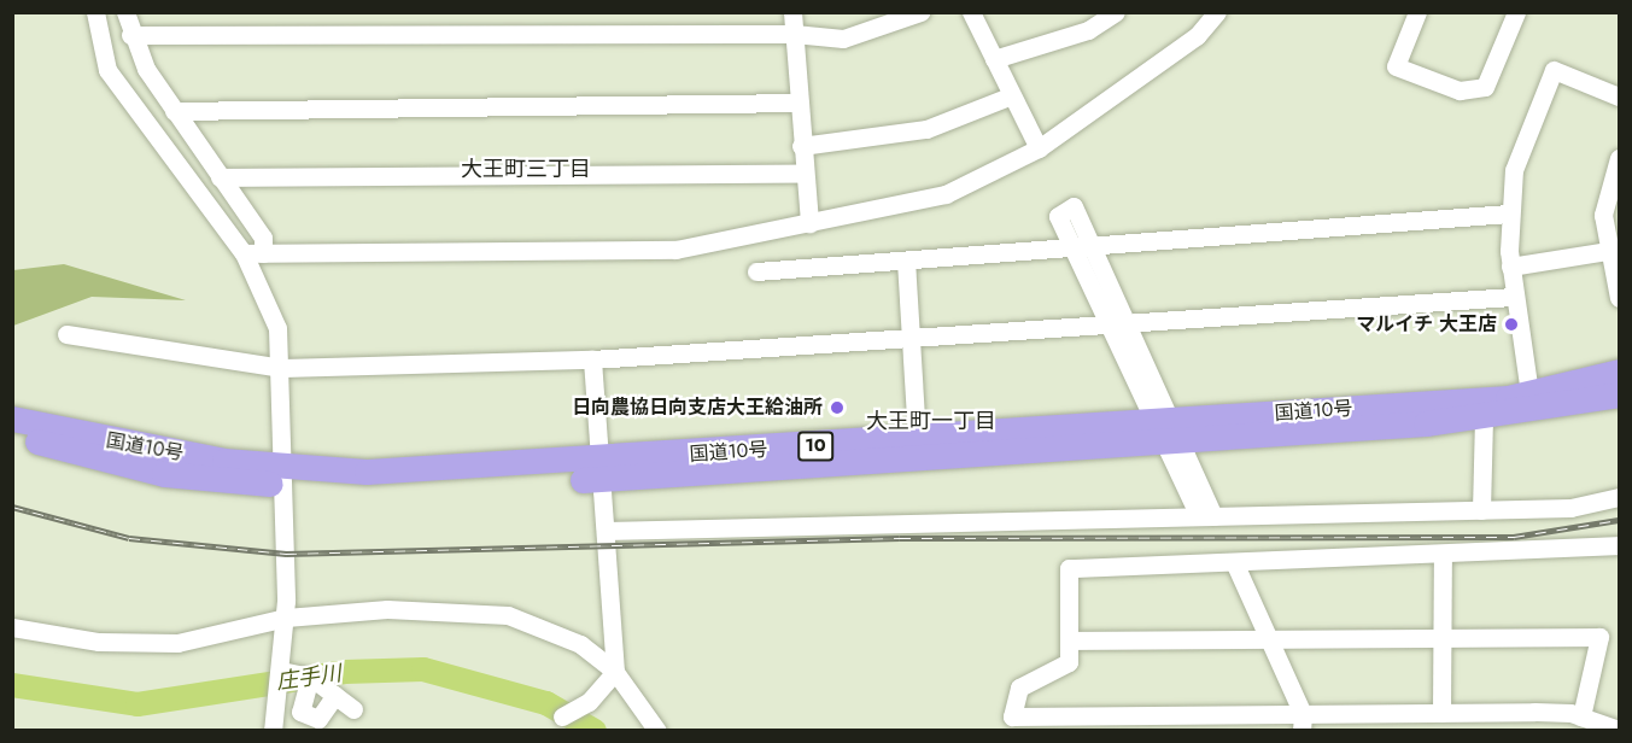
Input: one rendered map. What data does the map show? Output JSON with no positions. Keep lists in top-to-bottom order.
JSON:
{
  "streets": {
    "highway": ["国道10号", "10"]
  },
  "districts": ["大王町三丁目", "大王町一丁目"],
  "water": ["庄手川"],
  "places": ["マルイチ 大王店", "日向農協日向支店大王給油所"]
}
